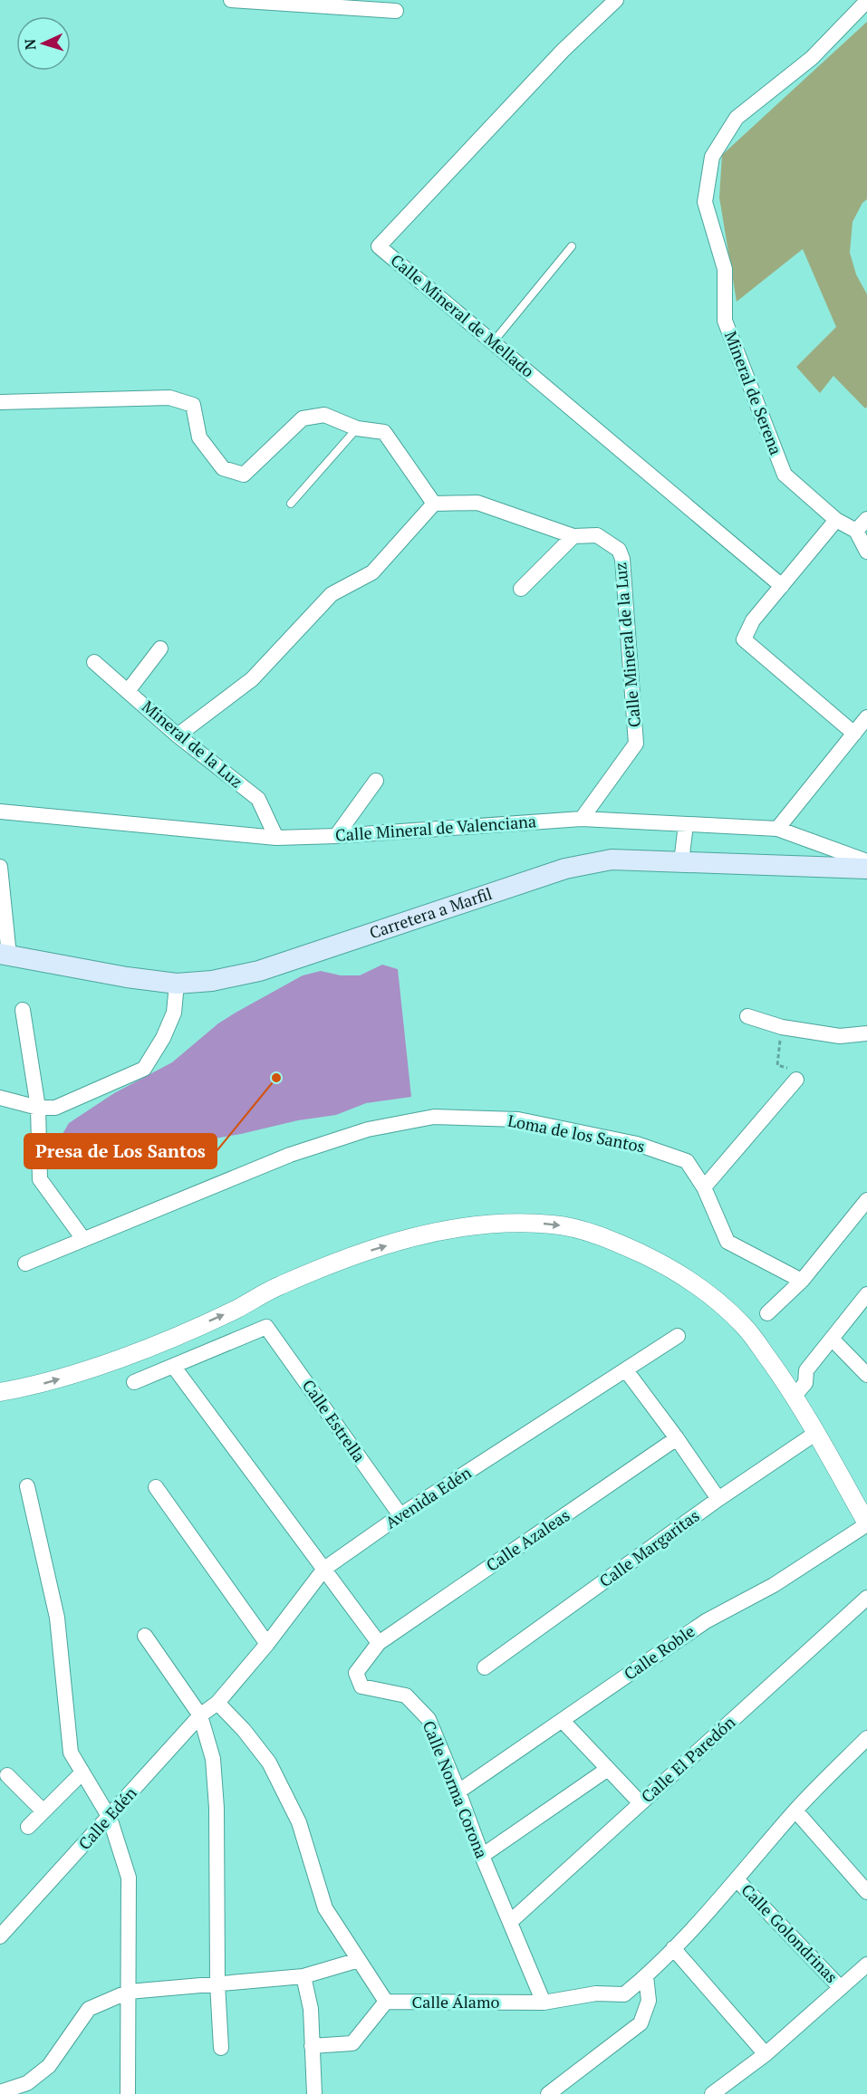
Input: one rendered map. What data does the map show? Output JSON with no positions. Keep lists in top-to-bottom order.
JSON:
{
  "streets": {
    "main road": ["Carretera a Marfil"],
    "street": [
      "Calle Mineral de Mellado",
      "Mineral de Serena",
      "Calle Mineral de la Luz",
      "Mineral de la Luz",
      "Calle Mineral de Valenciana",
      "Loma de los Santos",
      "Calle Estrella",
      "Avenida Edén",
      "Calle Azaleas",
      "Calle Margaritas",
      "Calle Roble",
      "Calle El Paredón",
      "Calle Norma Corona",
      "Calle Edén",
      "Calle Golondrinas",
      "Calle Álamo"
    ]
  },
  "crossings": [
    ["Calle Mineral de la Luz", "Calle Mineral de Valenciana"],
    ["Mineral de la Luz", "Calle Mineral de Valenciana"],
    ["Calle Estrella", "Avenida Edén"],
    ["Avenida Edén", "Calle Edén"],
    ["Calle Azaleas", "Calle Norma Corona"],
    ["Calle Roble", "Calle Norma Corona"],
    ["Calle El Paredón", "Calle Norma Corona"],
    ["Calle Norma Corona", "Calle Álamo"],
    ["Calle Golondrinas", "Calle Álamo"]
  ],
  "places": ["Presa de Los Santos"],
  "north": "left"
}
